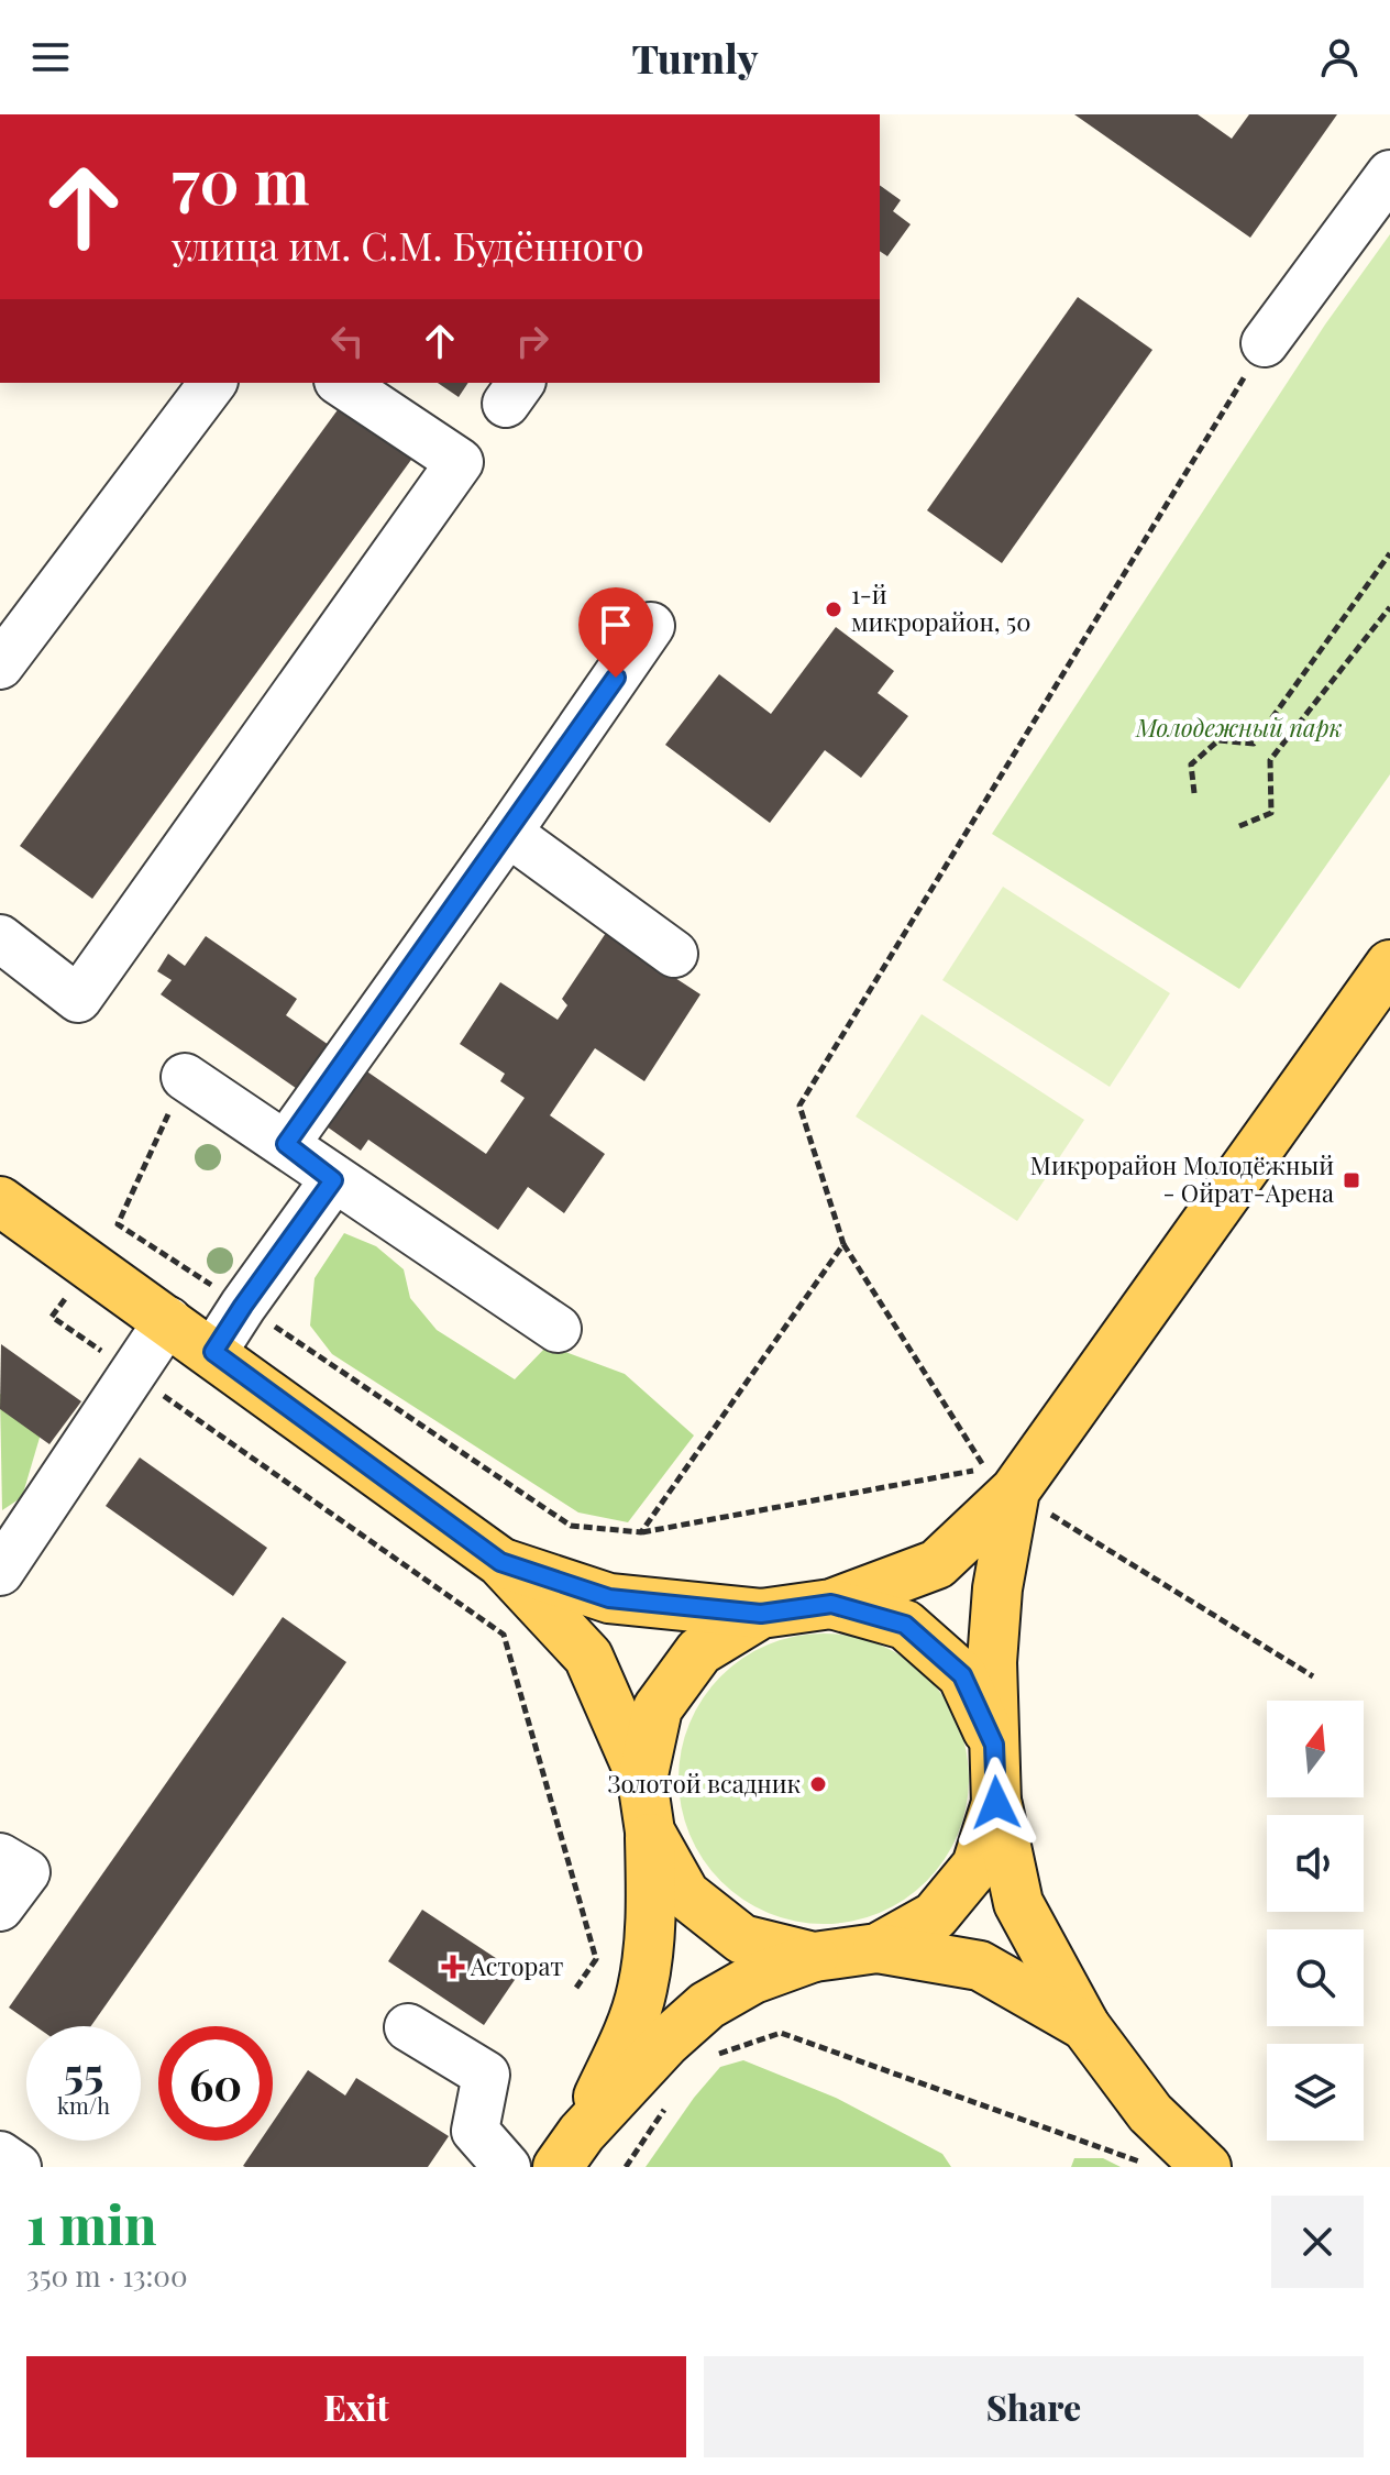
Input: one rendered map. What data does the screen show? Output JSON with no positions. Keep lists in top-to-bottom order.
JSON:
{
  "parks": ["Молодежный парк"],
  "places": {
    "other": ["1-й микрорайон, 50", "Золотой всадник"],
    "transit": ["Микрорайон Молодёжный - Ойрат-Арена"],
    "health": ["Асторат"]
  },
  "north": "top",
  "page": {
    "header": "Turnly",
    "turn": ["70 m", "улица им. С.М. Будённого"],
    "speed": "55 km/h",
    "limit": "60",
    "heading": ["1 min", "350 m · 13:00"],
    "buttons": ["Exit", "Share"]
  }
}
